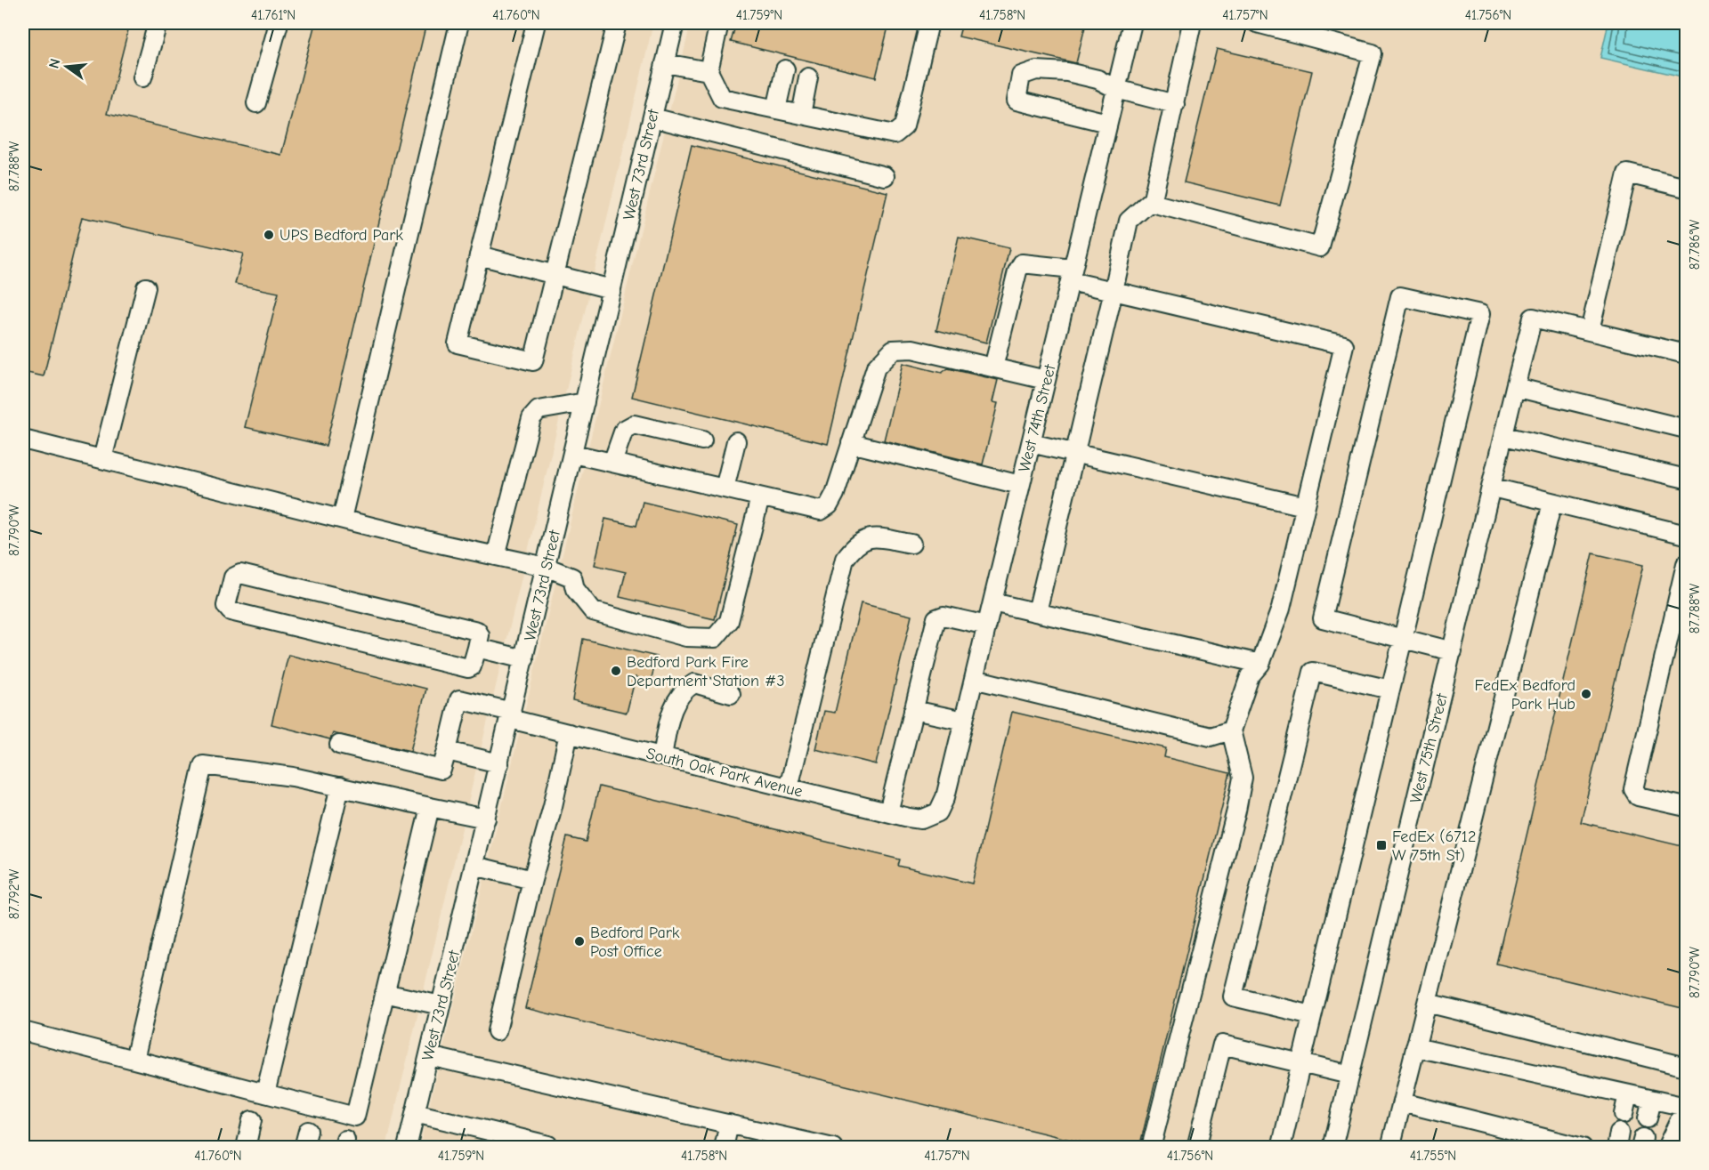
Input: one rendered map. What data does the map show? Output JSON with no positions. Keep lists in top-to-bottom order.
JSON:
{
  "streets": {
    "street": [
      "West 73rd Street",
      "West 74th Street",
      "West 75th Street",
      "South Oak Park Avenue"
    ]
  },
  "crossings": [
    ["West 73rd Street", "South Oak Park Avenue"],
    ["West 74th Street", "South Oak Park Avenue"]
  ],
  "places": {
    "other": [
      "UPS Bedford Park",
      "Bedford Park Fire Department Station #3",
      "FedEx Bedford Park Hub",
      "Bedford Park Post Office"
    ],
    "transit": ["FedEx (6712 W 75th St)"]
  },
  "north": "left",
  "coordinates": [
    "41.761°N",
    "41.760°N",
    "41.759°N",
    "41.758°N",
    "41.757°N",
    "41.756°N",
    "87.788°W",
    "87.786°W",
    "87.790°W",
    "87.792°W",
    "41.755°N"
  ]
}
